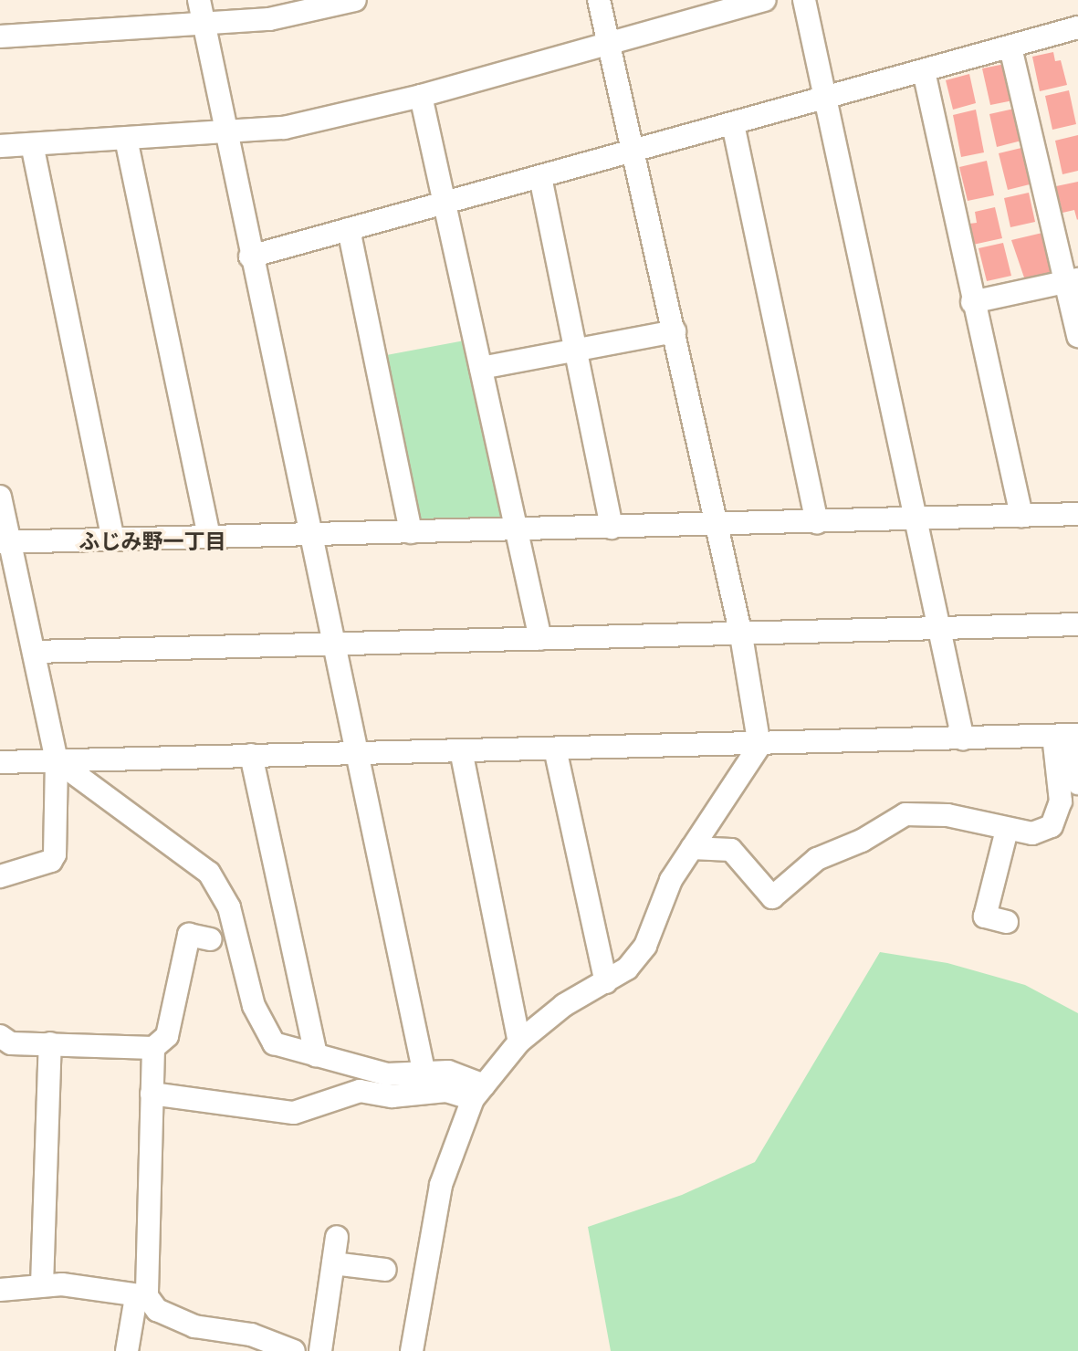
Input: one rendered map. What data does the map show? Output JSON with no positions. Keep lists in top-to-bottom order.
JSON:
{
  "districts": ["ふじみ野一丁目"]
}
